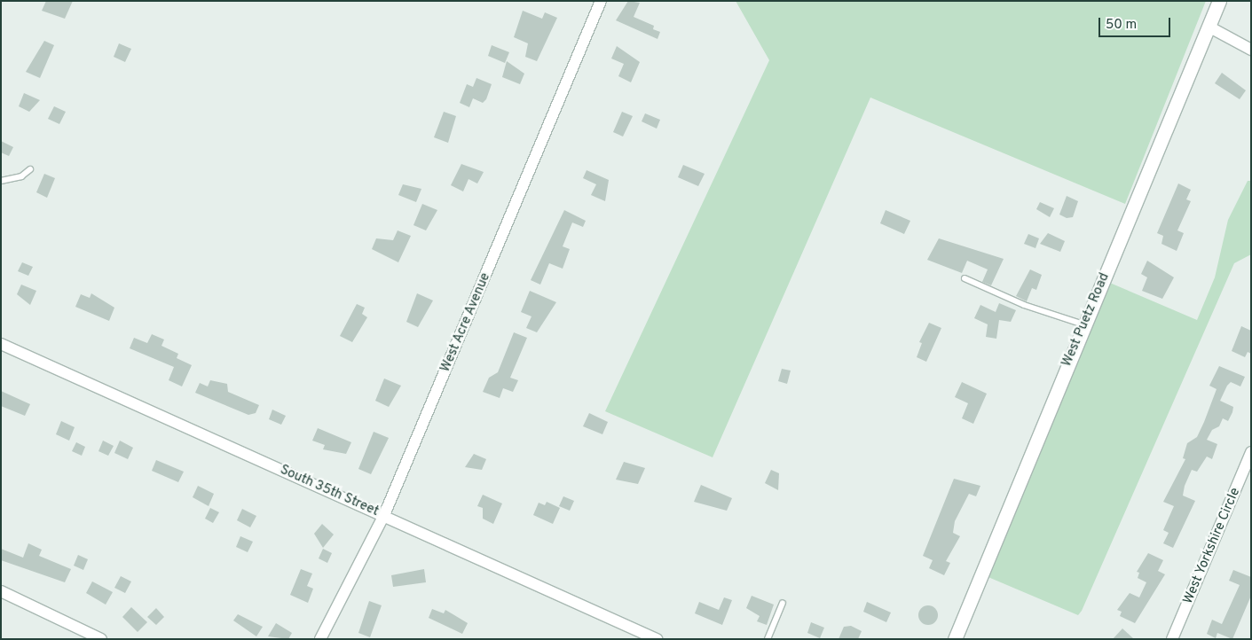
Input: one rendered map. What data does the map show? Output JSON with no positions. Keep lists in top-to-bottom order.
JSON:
{
  "streets": {
    "street": [
      "West Puetz Road",
      "West Acre Avenue",
      "South 35th Street",
      "West Yorkshire Circle"
    ]
  },
  "crossings": [
    ["West Acre Avenue", "South 35th Street"]
  ],
  "scale_bar": "50 m"
}
